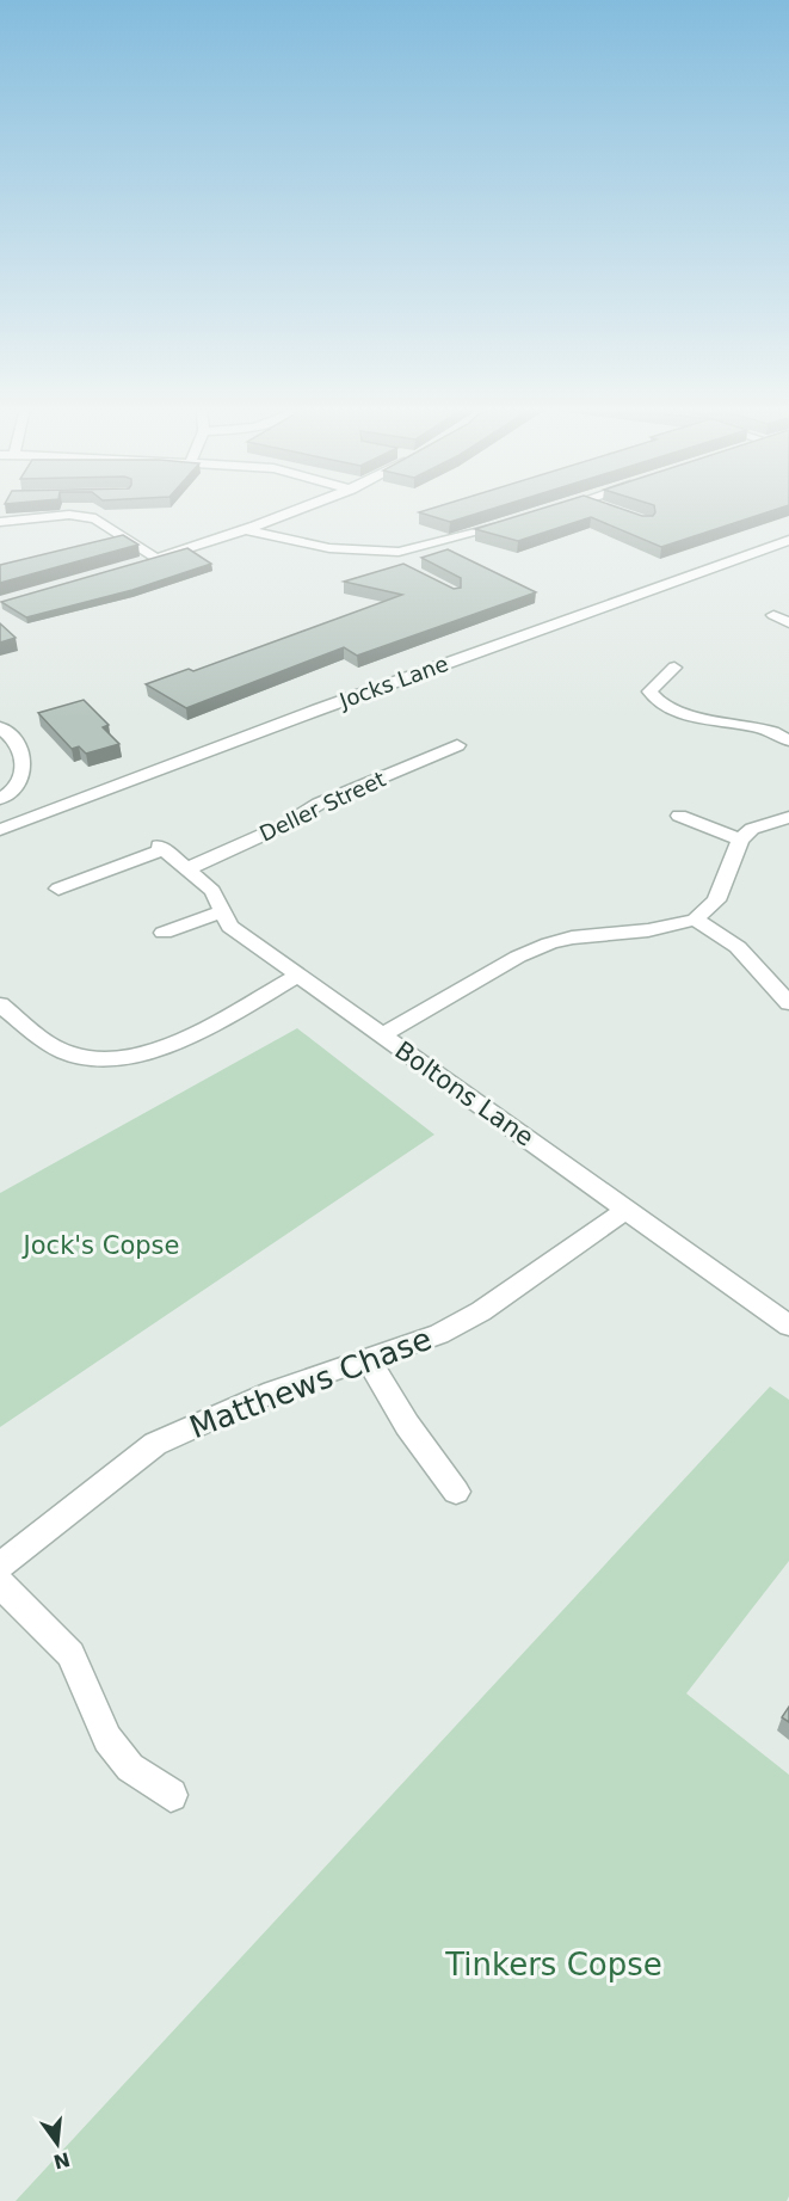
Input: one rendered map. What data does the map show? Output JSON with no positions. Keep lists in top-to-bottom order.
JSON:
{
  "streets": {
    "street": [
      "Jocks Lane",
      "Deller Street",
      "Boltons Lane",
      "Matthews Chase"
    ]
  },
  "crossings": [
    ["Deller Street", "Boltons Lane"],
    ["Boltons Lane", "Matthews Chase"]
  ],
  "parks": ["Jock's Copse", "Tinkers Copse"],
  "north": "bottom"
}
